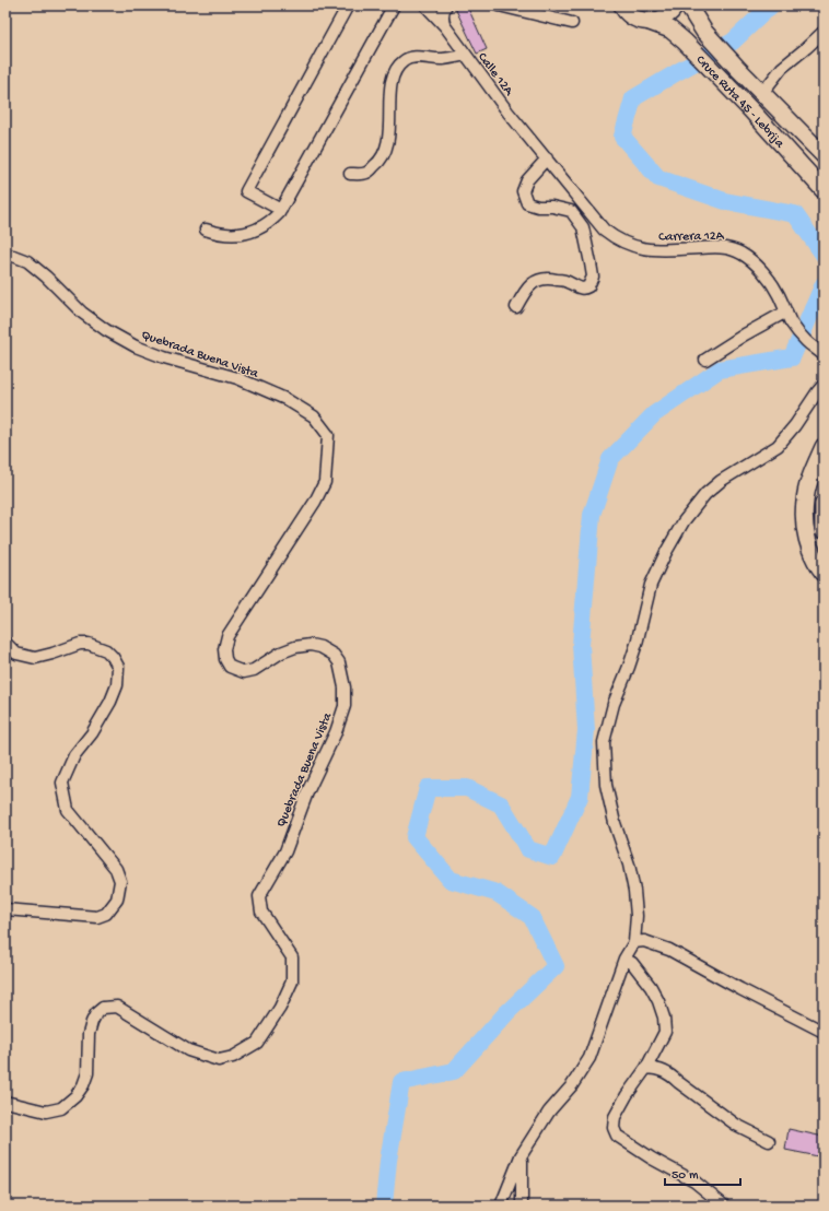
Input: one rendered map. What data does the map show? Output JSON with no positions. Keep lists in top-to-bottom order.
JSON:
{
  "streets": {
    "highway": ["Cruce Ruta 45 - Lebrija"],
    "street": ["Calle 12A", "Carrera 12A", "Quebrada Buena Vista"]
  },
  "crossings": [
    ["Calle 12A", "Carrera 12A"]
  ],
  "scale_bar": "50 m"
}
